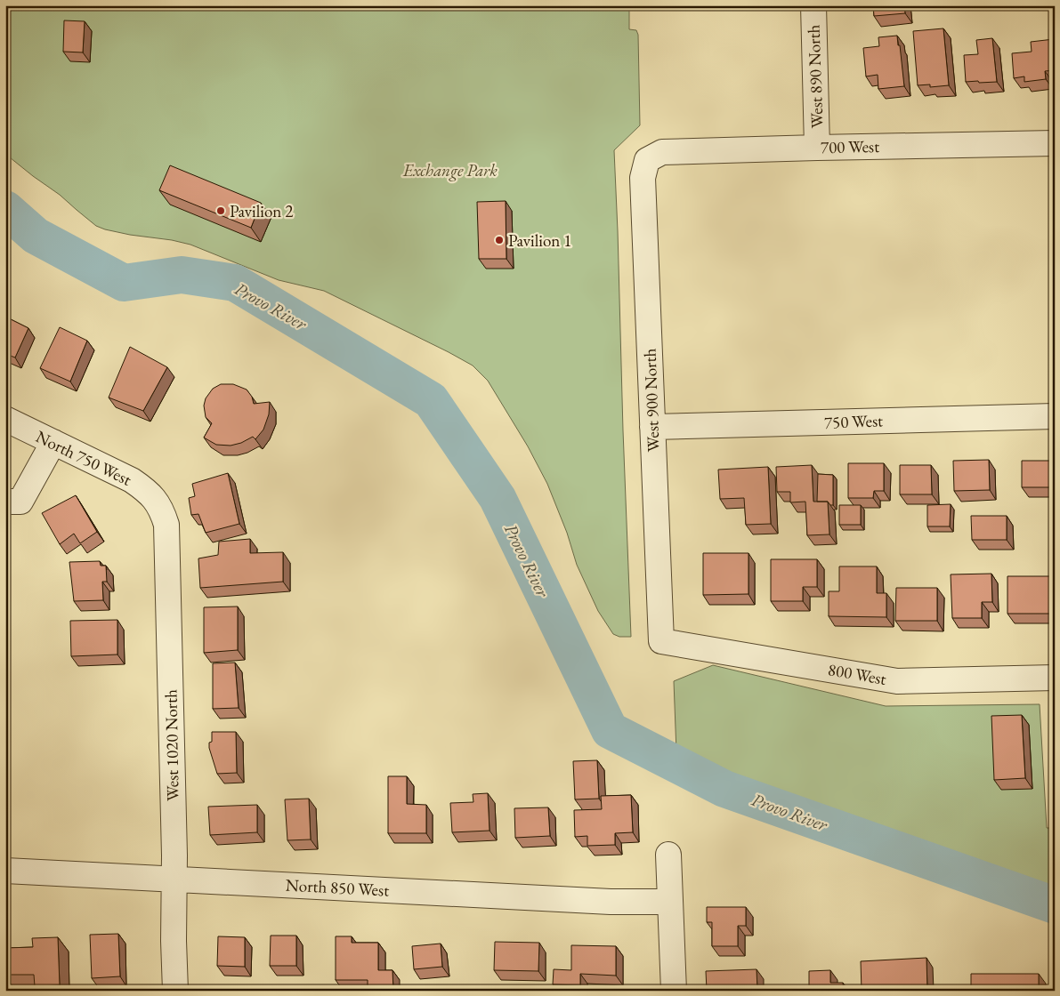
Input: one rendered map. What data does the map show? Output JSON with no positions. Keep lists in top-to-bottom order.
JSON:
{
  "streets": {
    "street": [
      "West 890 North",
      "700 West",
      "West 900 North",
      "750 West",
      "North 750 West",
      "800 West",
      "West 1020 North",
      "North 850 West"
    ]
  },
  "crossings": [
    ["West 890 North", "700 West"],
    ["700 West", "West 900 North"],
    ["West 900 North", "750 West"],
    ["West 900 North", "800 West"],
    ["North 750 West", "West 1020 North"],
    ["West 1020 North", "North 850 West"]
  ],
  "water": ["Provo River"],
  "parks": ["Exchange Park"],
  "places": ["Pavilion 2", "Pavilion 1"]
}
